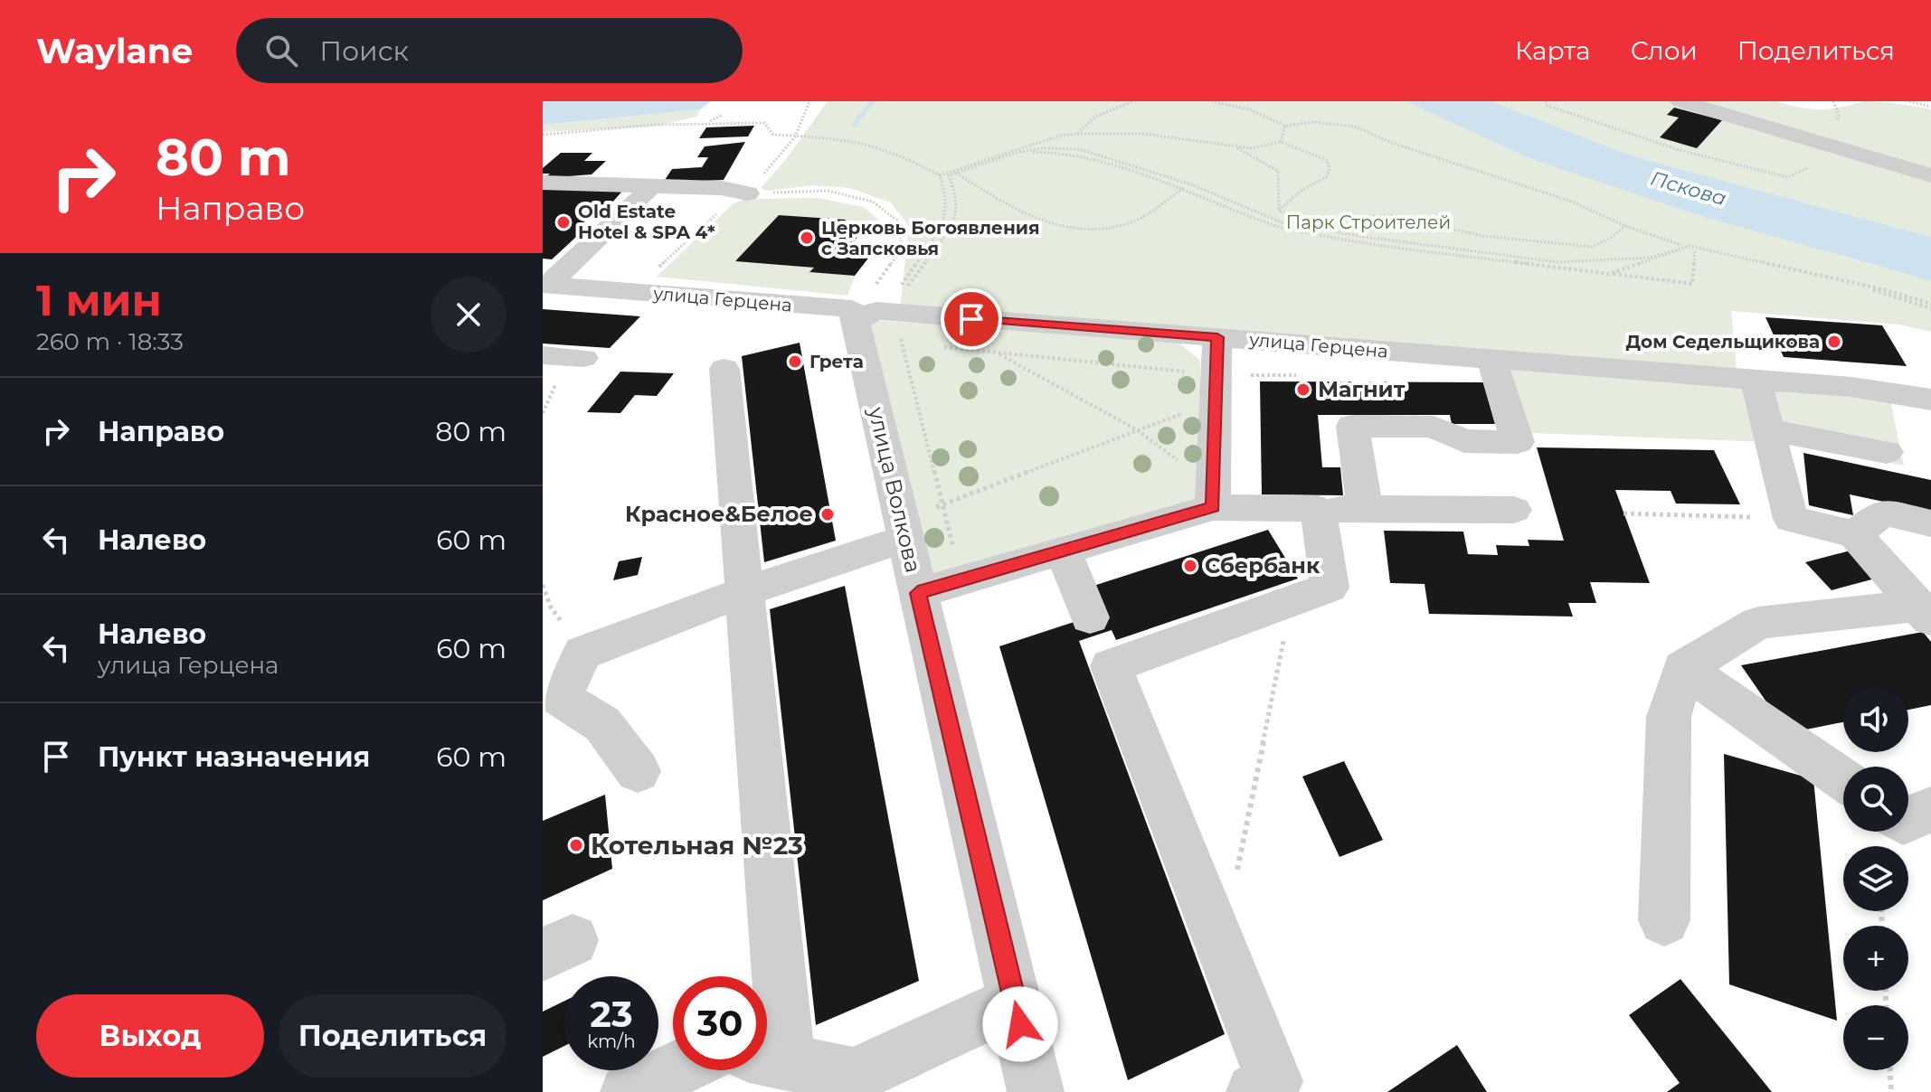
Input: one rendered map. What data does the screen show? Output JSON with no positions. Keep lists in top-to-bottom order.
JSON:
{
  "streets": {
    "street": ["улица Герцена", "улица Волкова"]
  },
  "crossings": [
    ["улица Герцена", "улица Волкова"]
  ],
  "water": ["Пскова"],
  "parks": ["Парк Строителей"],
  "places": [
    "Old Estate Hotel & SPA 4*",
    "Церковь Богоявления с Запсковья",
    "Дом Седельщикова",
    "Грета",
    "Магнит",
    "Красное&Белое",
    "Сбербанк",
    "Котельная №23"
  ],
  "page": {
    "header": "Waylane",
    "search": "Поиск",
    "nav": ["Карта", "Слои", "Поделиться"],
    "turn": ["80 m", "Направо"],
    "heading": ["1 мин", "260 m · 18:33"],
    "list": [
      {
        "name": "Направо",
        "value": "80 m"
      },
      {
        "name": "Налево",
        "value": "60 m"
      },
      {
        "name": "Налево",
        "note": "улица Герцена",
        "value": "60 m"
      },
      {
        "name": "Пункт назначения",
        "value": "60 m"
      }
    ],
    "map_buttons": ["+", "−"],
    "speed": "23 km/h",
    "limit": "30",
    "buttons": ["Выход", "Поделиться"]
  }
}
